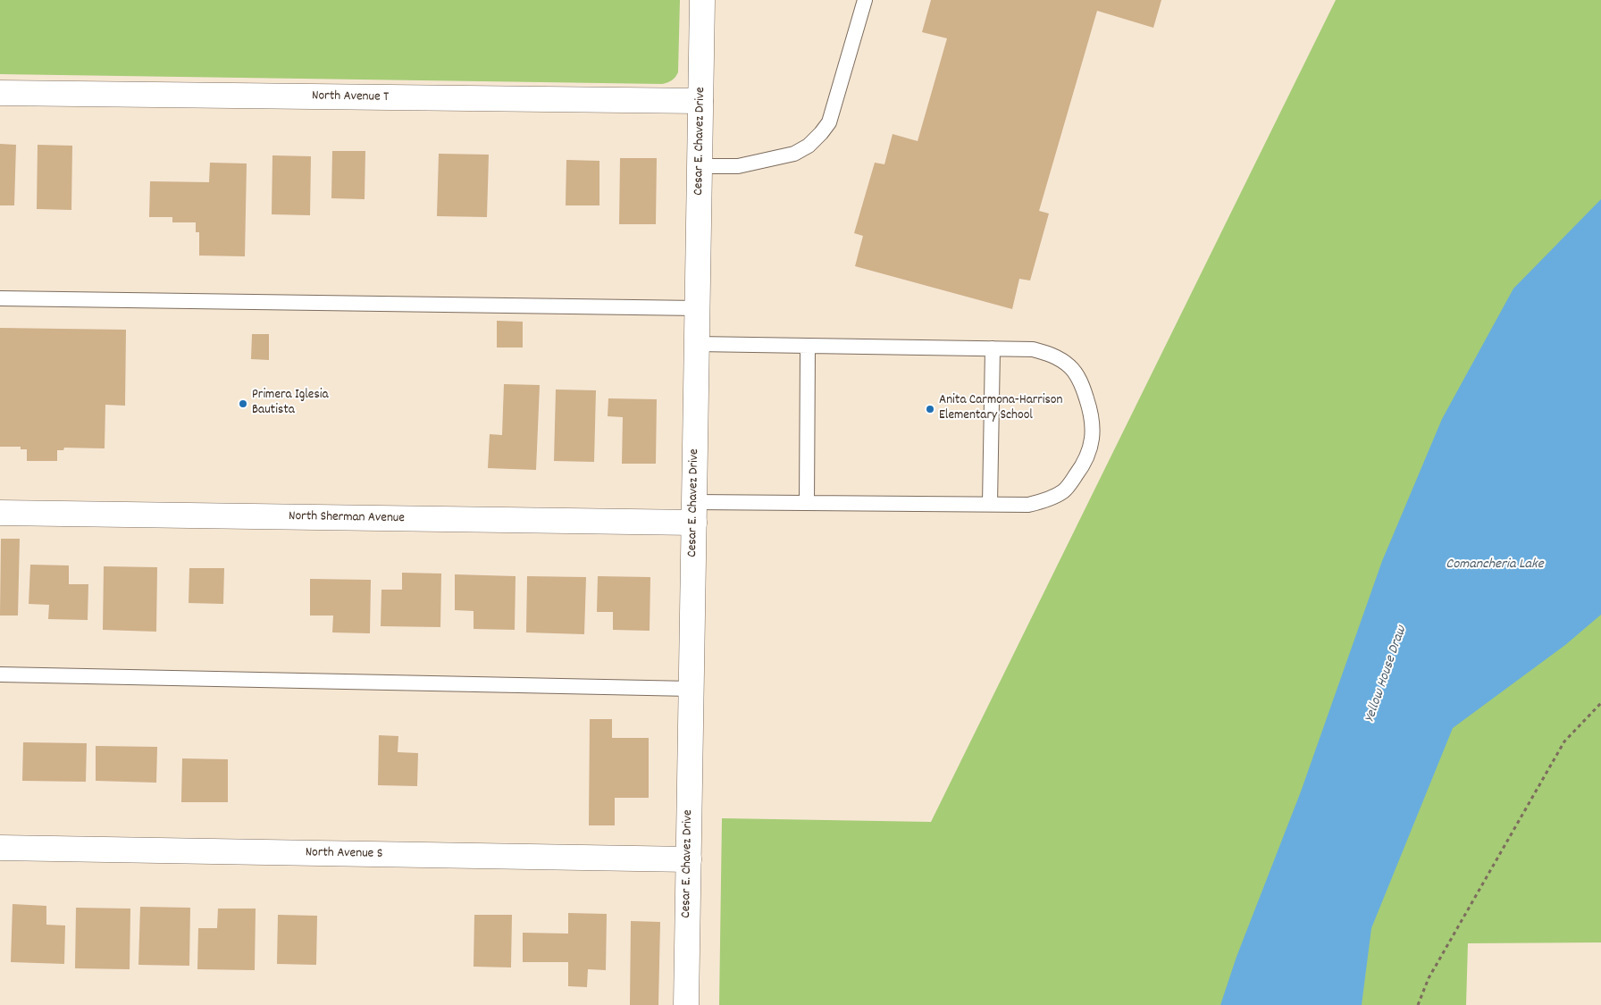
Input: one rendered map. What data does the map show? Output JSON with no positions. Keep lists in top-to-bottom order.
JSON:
{
  "streets": {
    "street": [
      "North Avenue T",
      "Cesar E. Chavez Drive",
      "North Sherman Avenue",
      "North Avenue S"
    ]
  },
  "crossings": [
    ["North Avenue T", "Cesar E. Chavez Drive"],
    ["Cesar E. Chavez Drive", "North Sherman Avenue"],
    ["Cesar E. Chavez Drive", "North Avenue S"]
  ],
  "water": ["Comancheria Lake", "Yellow House Draw"],
  "places": ["Primera Iglesia Bautista", "Anita Carmona-Harrison Elementary School"]
}
